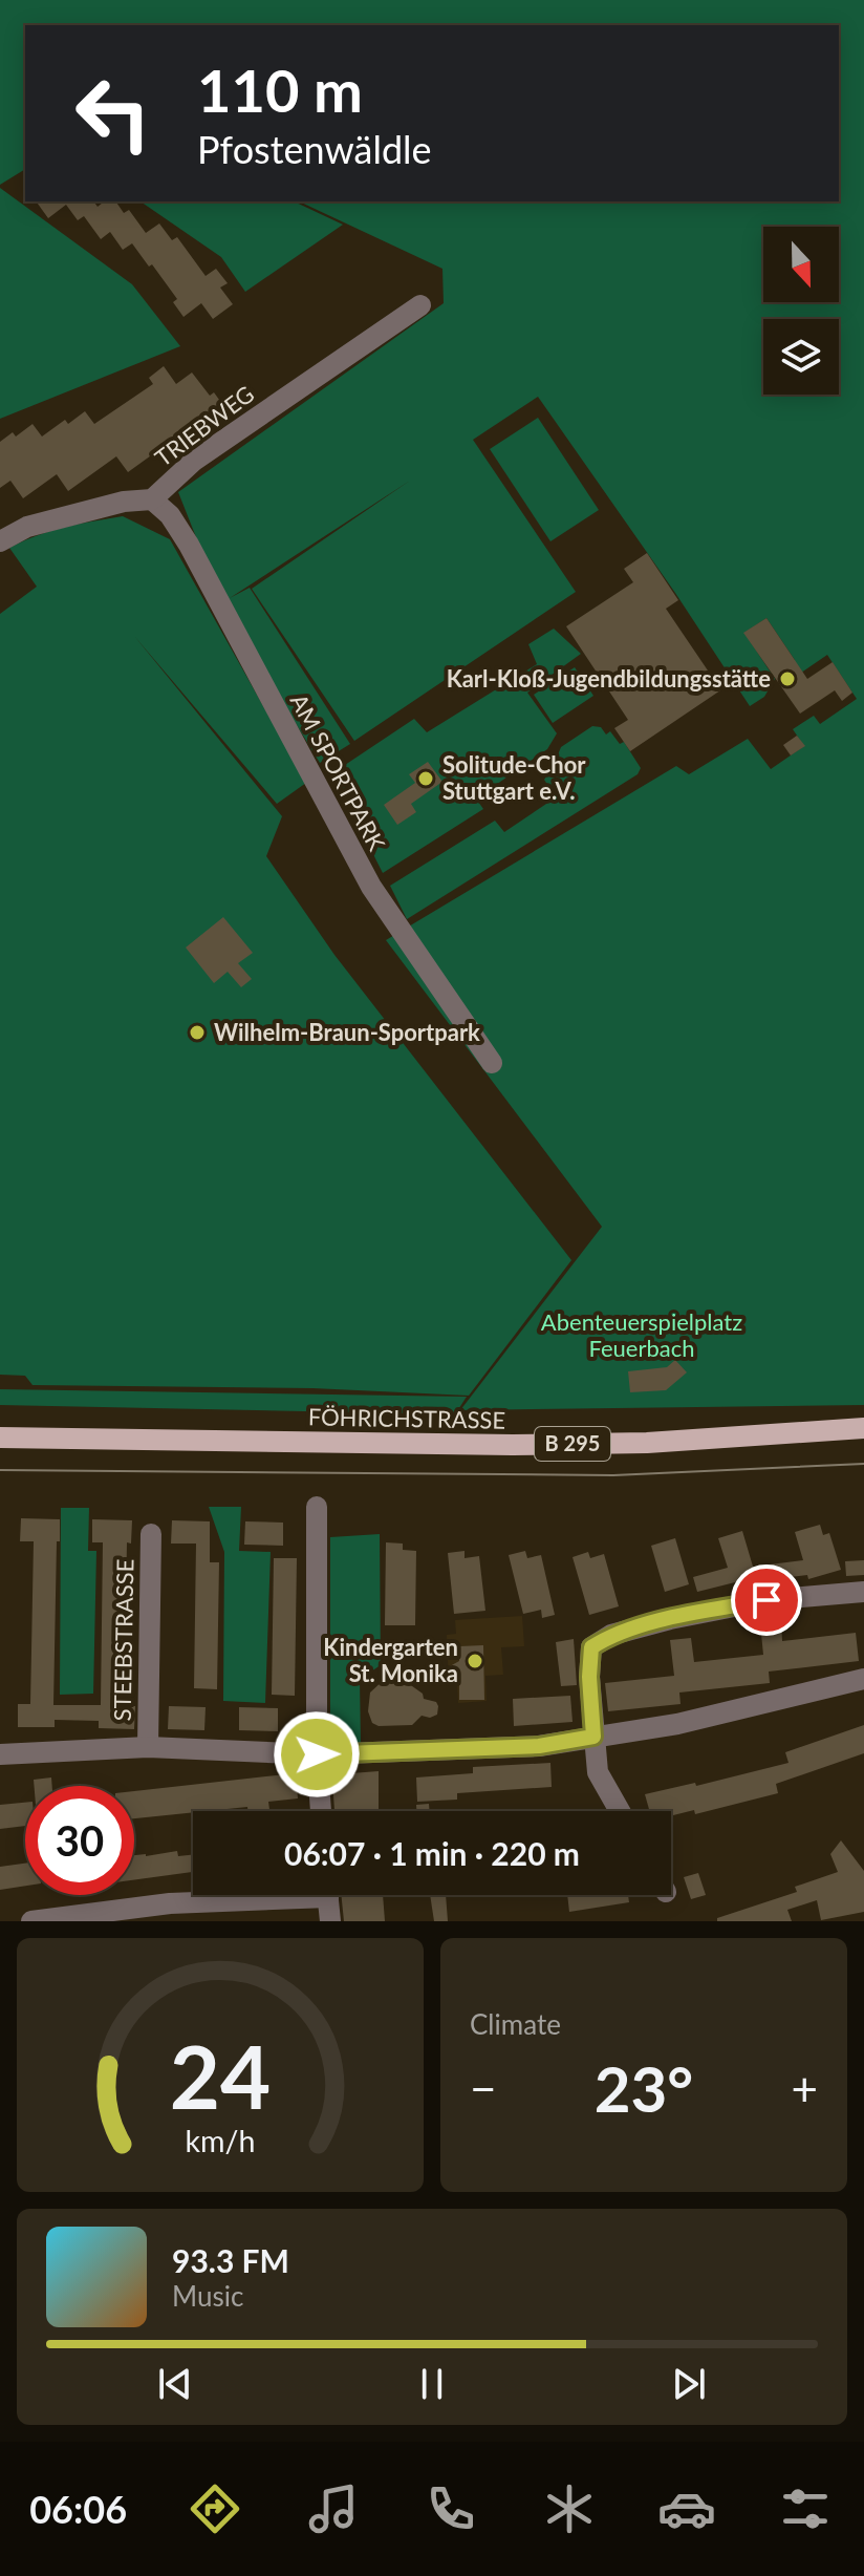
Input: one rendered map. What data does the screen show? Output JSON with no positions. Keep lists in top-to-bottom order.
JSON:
{
  "streets": {
    "main road": ["FÖHRICHSTRASSE", "B 295"],
    "street": ["TRIEBWEG", "AM SPORTPARK", "STEEBSTRASSE"]
  },
  "crossings": [
    ["TRIEBWEG", "AM SPORTPARK"]
  ],
  "parks": ["Abenteuerspielplatz Feuerbach"],
  "places": [
    "Karl-Kloß-Jugendbildungsstätte",
    "Solitude-Chor Stuttgart e.V.",
    "Wilhelm-Braun-Sportpark",
    "Kindergarten St. Monika"
  ],
  "north": "bottom",
  "page": {
    "turn": ["110 m", "Pfostenwäldle"],
    "limit": "30",
    "trip": "06:07 · 1 min · 220 m",
    "tile": "Climate",
    "heat": ["−", "23°", "+"],
    "song": ["93.3 FM", "Music"],
    "tabs": "06:06",
    "gauge": ["24", "km/h"]
  }
}
